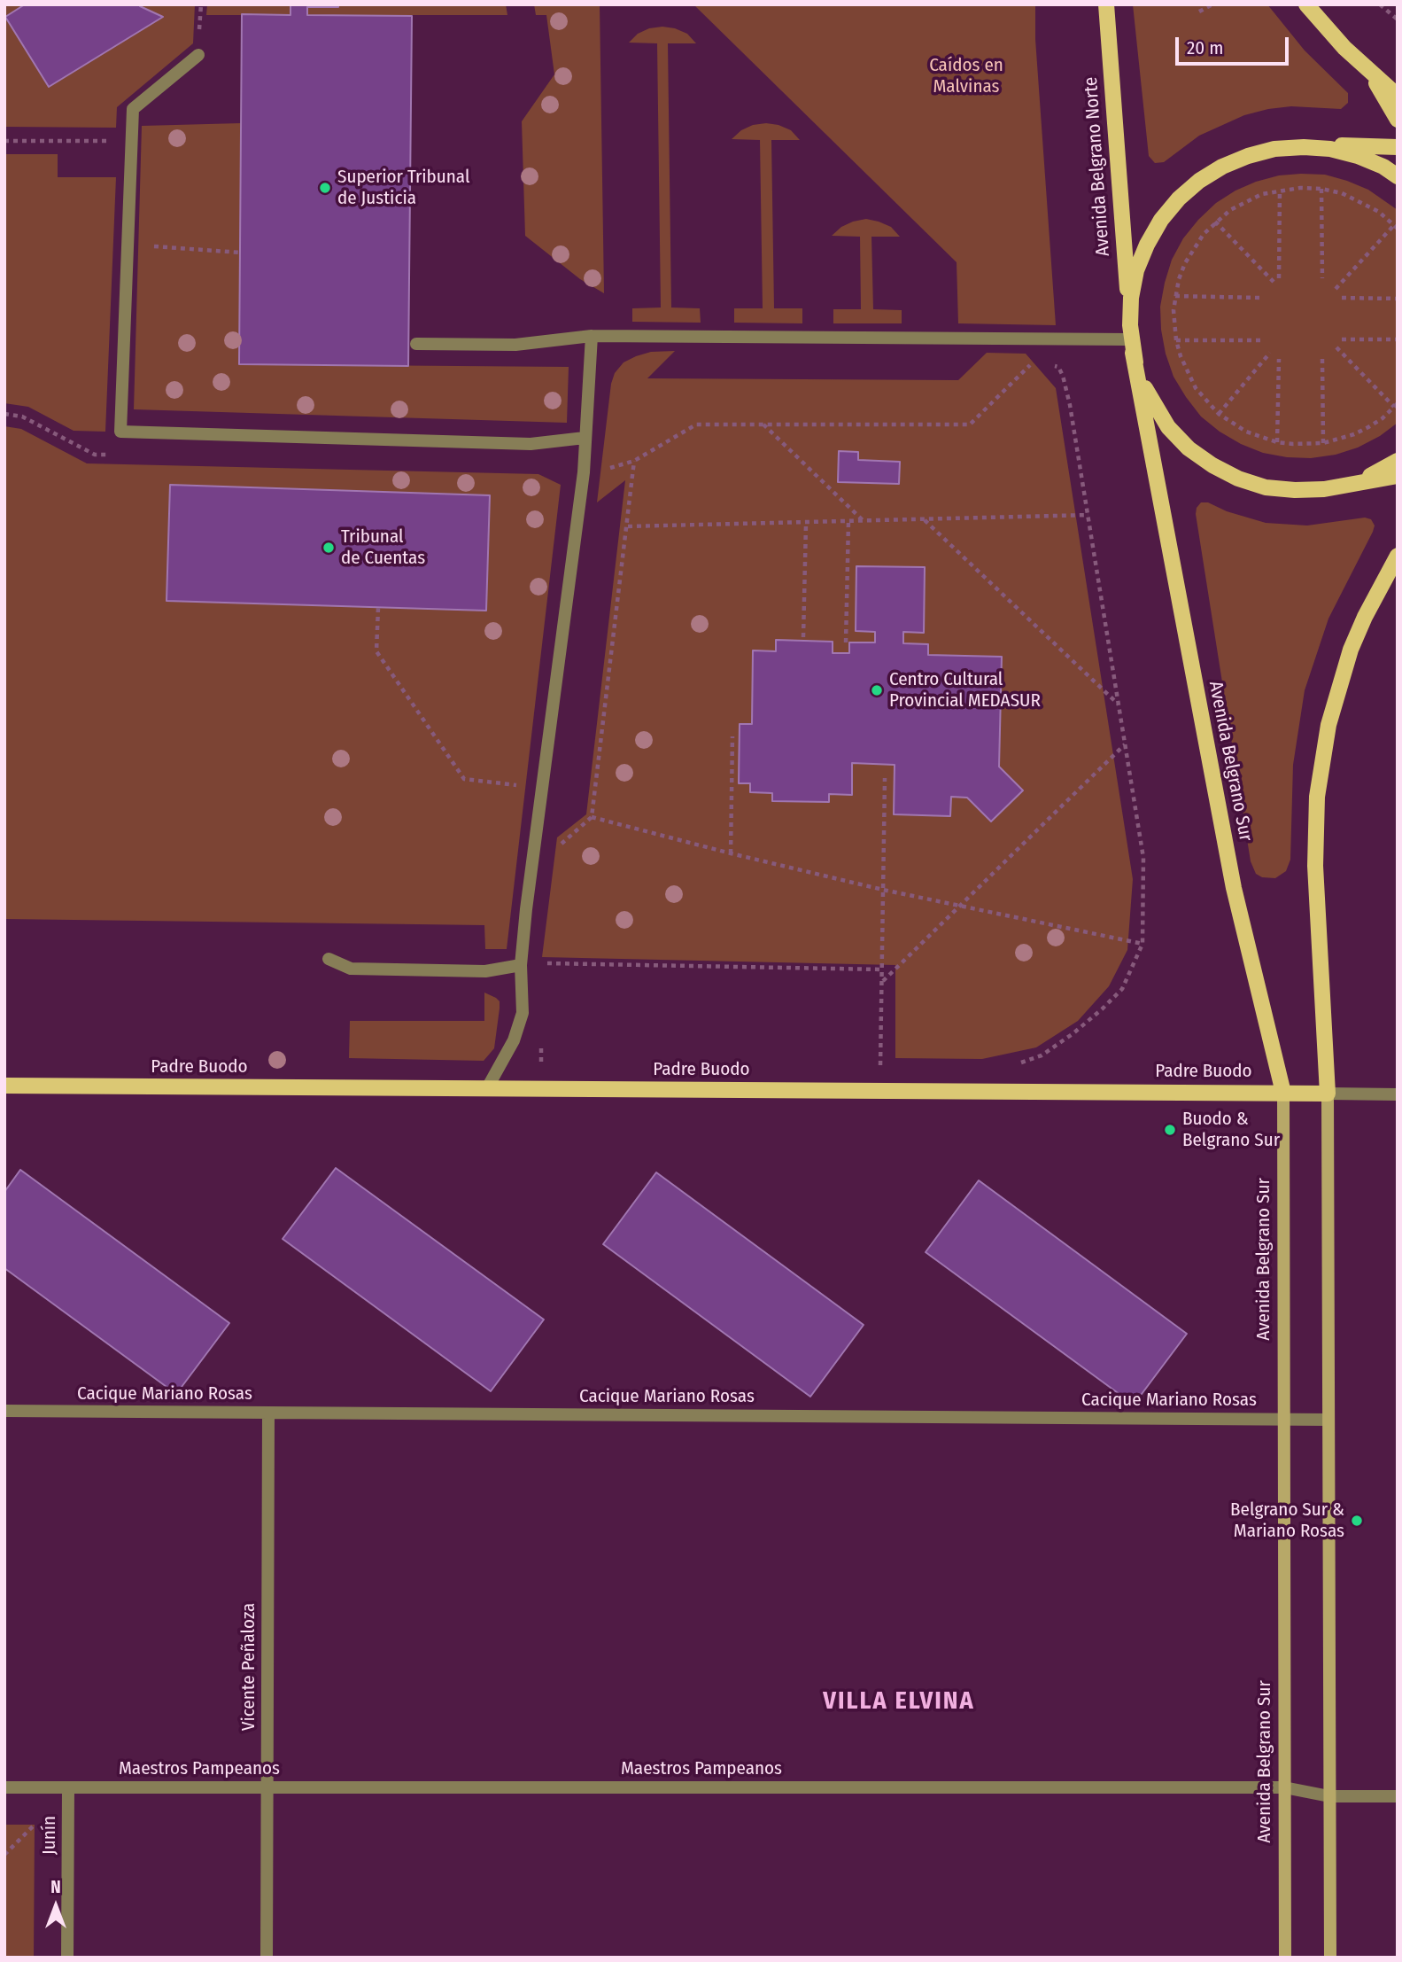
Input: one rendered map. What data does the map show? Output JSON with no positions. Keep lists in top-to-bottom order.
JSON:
{
  "streets": {
    "main road": ["Avenida Belgrano Norte", "Avenida Belgrano Sur", "Padre Buodo"],
    "street": [
      "Cacique Mariano Rosas",
      "Vicente Peñaloza",
      "Maestros Pampeanos",
      "Junín"
    ]
  },
  "crossings": [
    ["Avenida Belgrano Norte", "Avenida Belgrano Sur"],
    ["Avenida Belgrano Sur", "Padre Buodo"],
    ["Avenida Belgrano Sur", "Cacique Mariano Rosas"],
    ["Avenida Belgrano Sur", "Maestros Pampeanos"],
    ["Cacique Mariano Rosas", "Vicente Peñaloza"],
    ["Vicente Peñaloza", "Maestros Pampeanos"],
    ["Maestros Pampeanos", "Junín"]
  ],
  "districts": ["VILLA ELVINA"],
  "parks": ["Caídos en Malvinas"],
  "places": [
    "Superior Tribunal de Justicia",
    "Tribunal de Cuentas",
    "Centro Cultural Provincial MEDASUR",
    "Buodo & Belgrano Sur",
    "Belgrano Sur & Mariano Rosas"
  ],
  "scale_bar": "20 m",
  "north": "top"
}
